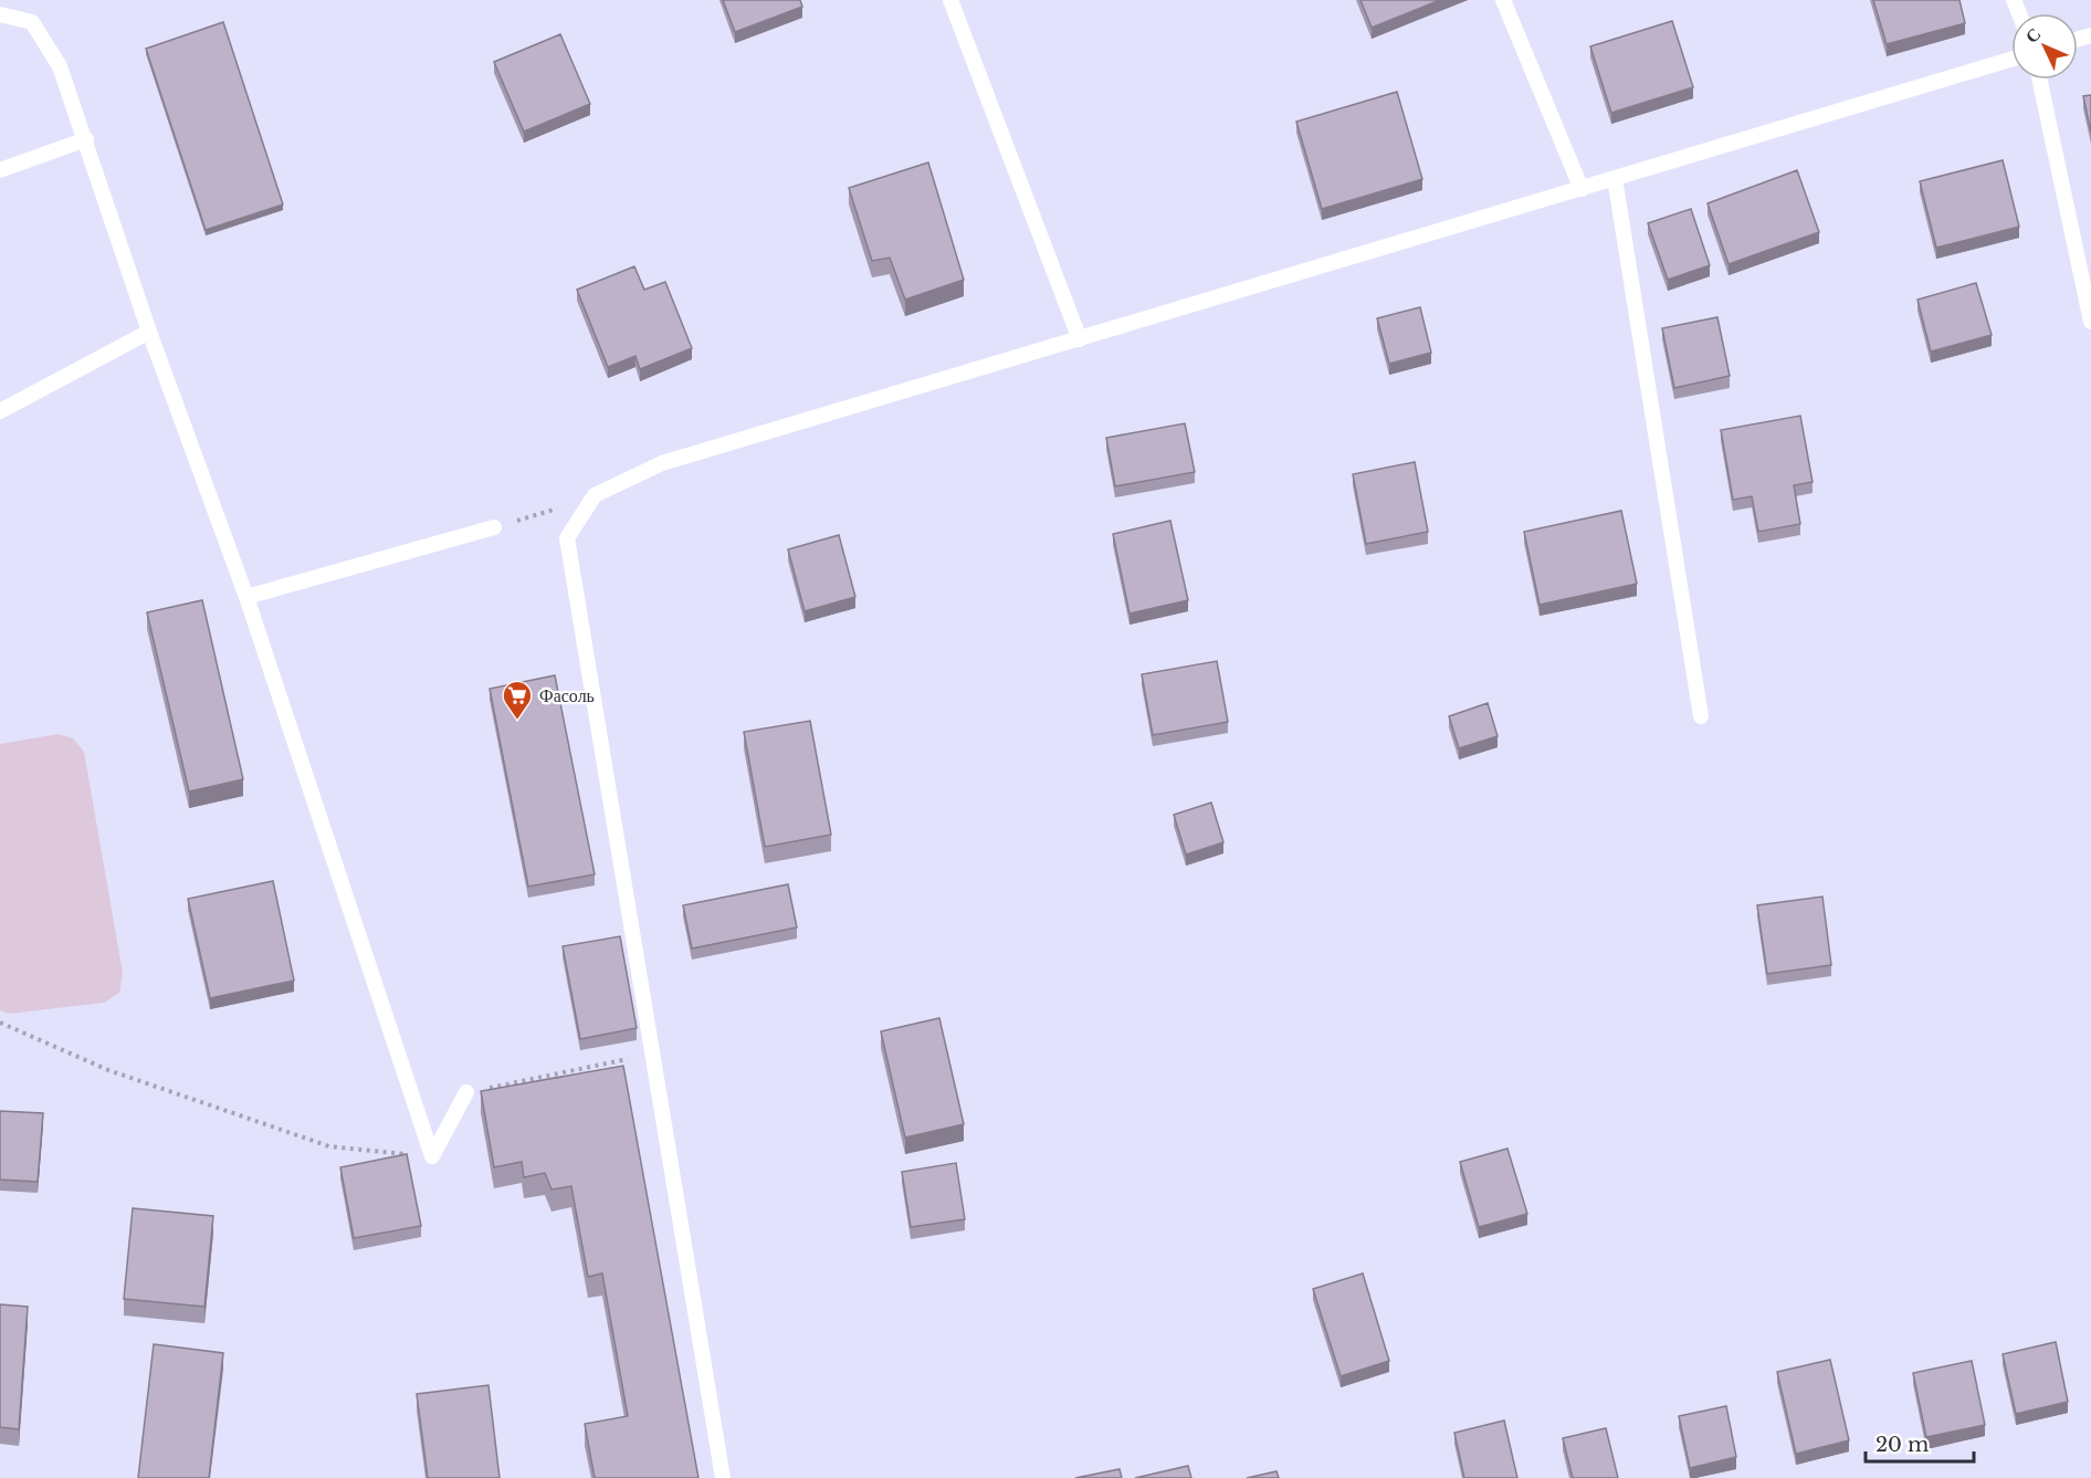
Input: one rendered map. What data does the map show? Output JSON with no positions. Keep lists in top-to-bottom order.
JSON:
{
  "places": {
    "supermarket": ["Фасоль"]
  },
  "scale_bar": "20 m",
  "north": "top left"
}
